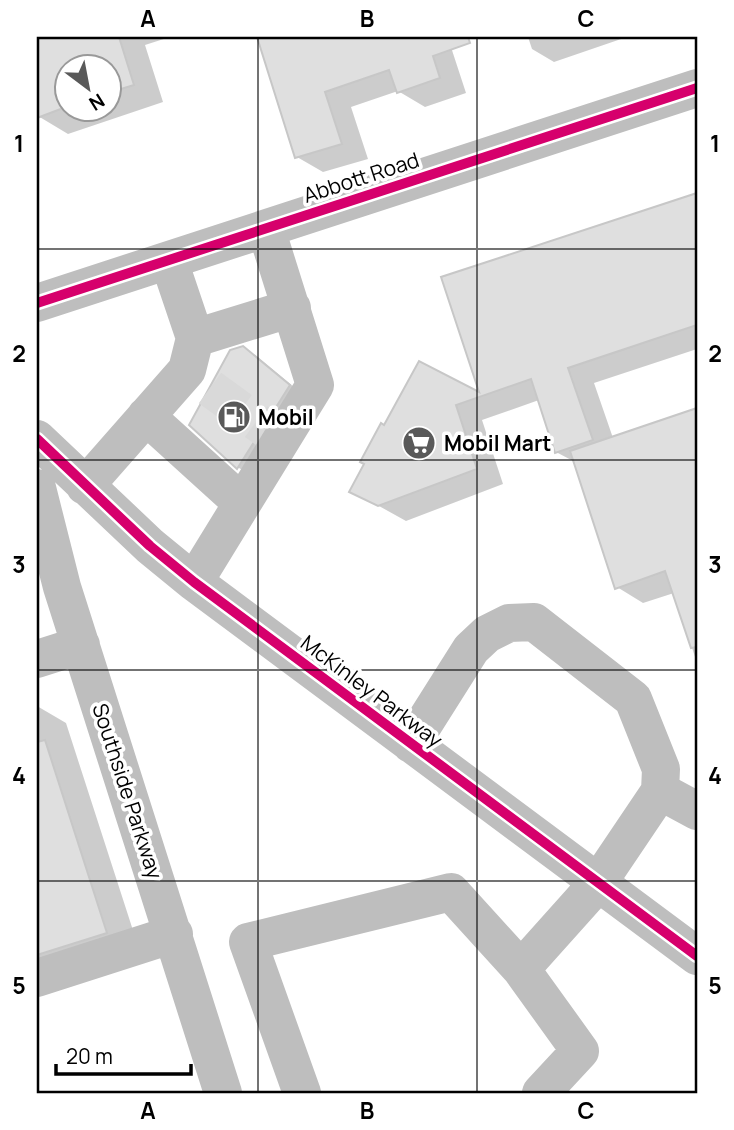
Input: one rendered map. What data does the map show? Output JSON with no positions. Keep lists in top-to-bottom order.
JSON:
{
  "streets": {
    "street": ["Abbott Road", "McKinley Parkway", "Southside Parkway"]
  },
  "places": {
    "fuel station": ["Mobil"],
    "supermarket": ["Mobil Mart"]
  },
  "scale_bar": "20 m",
  "north": "bottom right",
  "grid": {
    "columns": ["A", "B", "C"],
    "rows": [
      "1",
      "2",
      "3",
      "4",
      "5"
    ]
  }
}
